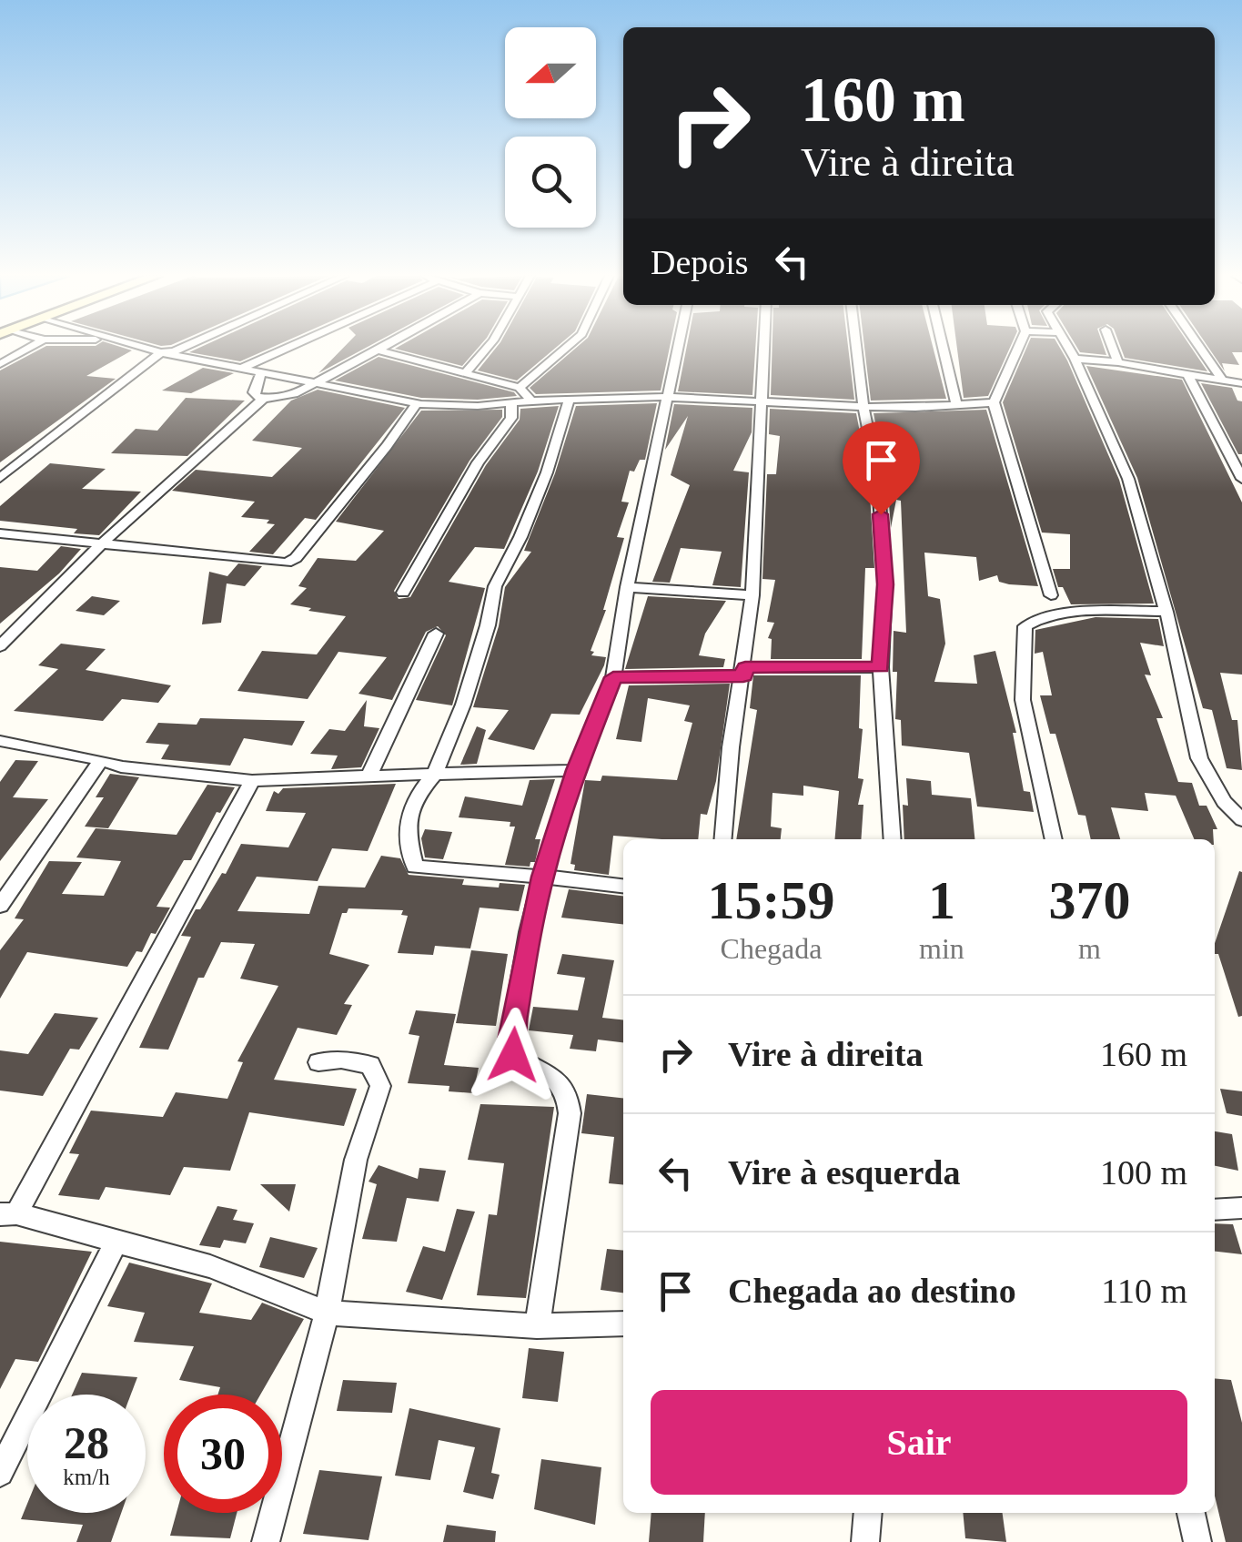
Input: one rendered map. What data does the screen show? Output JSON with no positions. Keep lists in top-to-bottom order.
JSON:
{
  "north": "left",
  "page": {
    "turn": ["160 m", "Vire à direita"],
    "then": "Depois",
    "eta": [
      "15:59",
      "Chegada",
      "1",
      "min",
      "370",
      "m"
    ],
    "list": [
      {
        "name": "Vire à direita",
        "value": "160 m"
      },
      {
        "name": "Vire à esquerda",
        "value": "100 m"
      },
      {
        "name": "Chegada ao destino",
        "value": "110 m"
      }
    ],
    "buttons": "Sair",
    "speed": "28 km/h",
    "limit": "30"
  }
}
